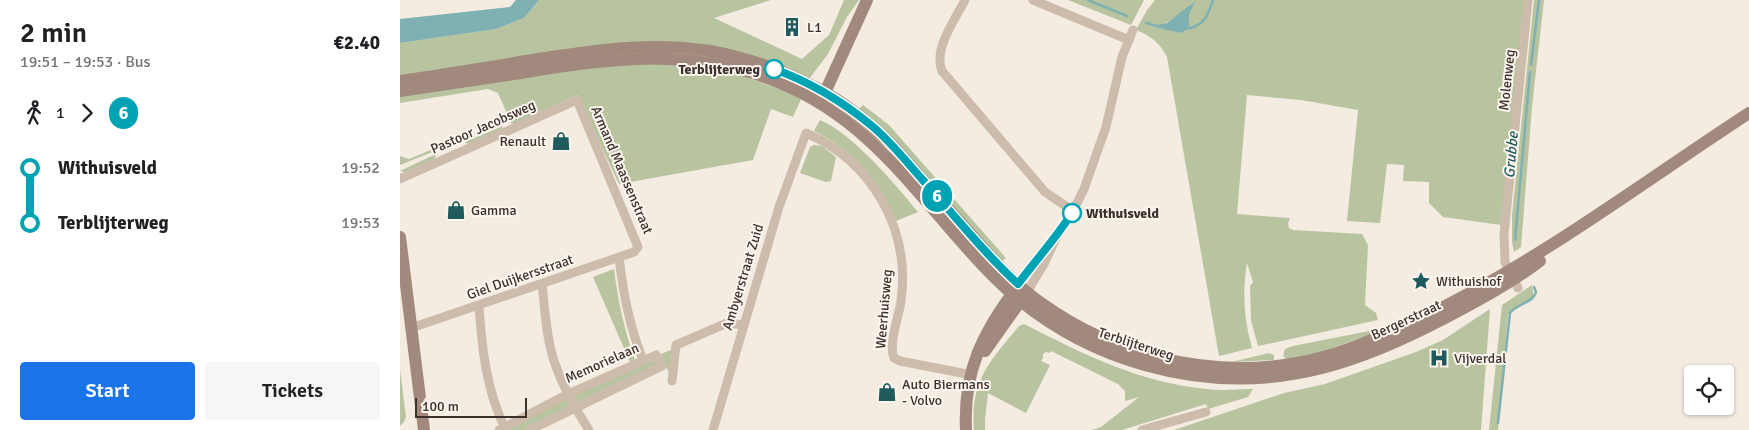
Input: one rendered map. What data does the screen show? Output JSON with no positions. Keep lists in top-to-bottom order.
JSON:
{
  "streets": {
    "main road": ["Bergerstraat", "Terblijterweg"],
    "street": [
      "Molenweg",
      "Pastoor Jacobsweg",
      "Armand Maassenstraat",
      "Giel Duijkersstraat",
      "Ambyerstraat Zuid",
      "Weerhuisweg",
      "Memorielaan"
    ]
  },
  "crossings": [
    ["Molenweg", "Bergerstraat"],
    ["Pastoor Jacobsweg", "Armand Maassenstraat"],
    ["Armand Maassenstraat", "Giel Duijkersstraat"],
    ["Ambyerstraat Zuid", "Weerhuisweg"],
    ["Bergerstraat", "Terblijterweg"]
  ],
  "water": ["Grubbe"],
  "places": {
    "building": ["L1"],
    "other": ["Terblijterweg", "Withuisveld"],
    "shop": ["Renault", "Gamma", "Auto Biermans - Volvo"],
    "place": ["Withuishof"],
    "hospital": ["Vijverdal"]
  },
  "lines": ["bus line 6"],
  "scale_bar": "100 m",
  "page": {
    "heading": ["2 min", "19:51 – 19:53 · Bus", "€2.40"],
    "on_map": "6",
    "legs": ["1", "6"],
    "list": [
      {
        "name": "Withuisveld",
        "value": "19:52"
      },
      {
        "name": "Terblijterweg",
        "value": "19:53"
      }
    ],
    "buttons": ["Start", "Tickets"],
    "scale": "100 m"
  }
}
